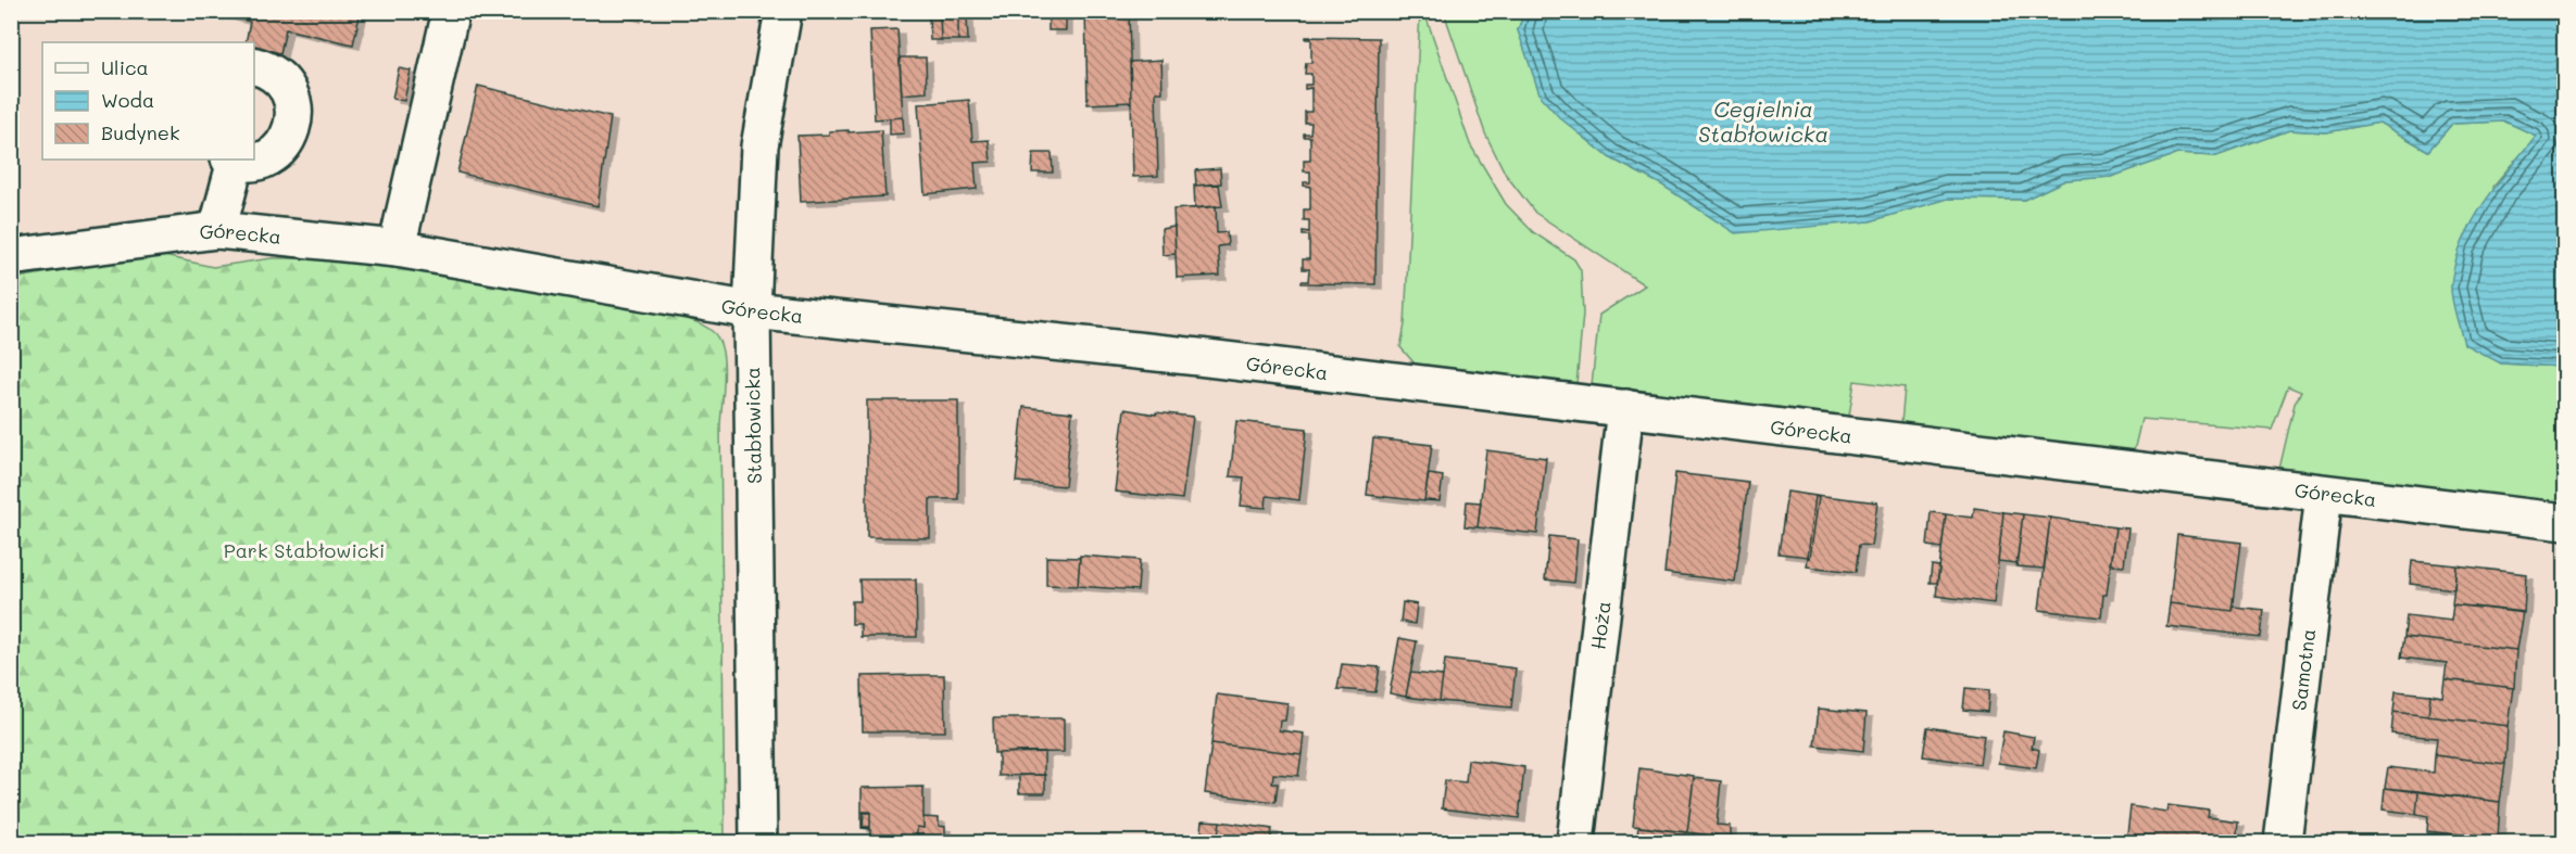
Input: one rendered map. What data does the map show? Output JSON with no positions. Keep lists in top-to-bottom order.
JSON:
{
  "streets": {
    "street": [
      "Górecka",
      "Stabłowicka",
      "Hoża",
      "Samotna"
    ]
  },
  "crossings": [
    ["Górecka", "Stabłowicka"],
    ["Górecka", "Hoża"],
    ["Górecka", "Samotna"]
  ],
  "water": ["Cegielnia Stabłowicka"],
  "parks": ["Park Stabłowicki"],
  "legend": ["Ulica", "Woda", "Budynek"]
}
